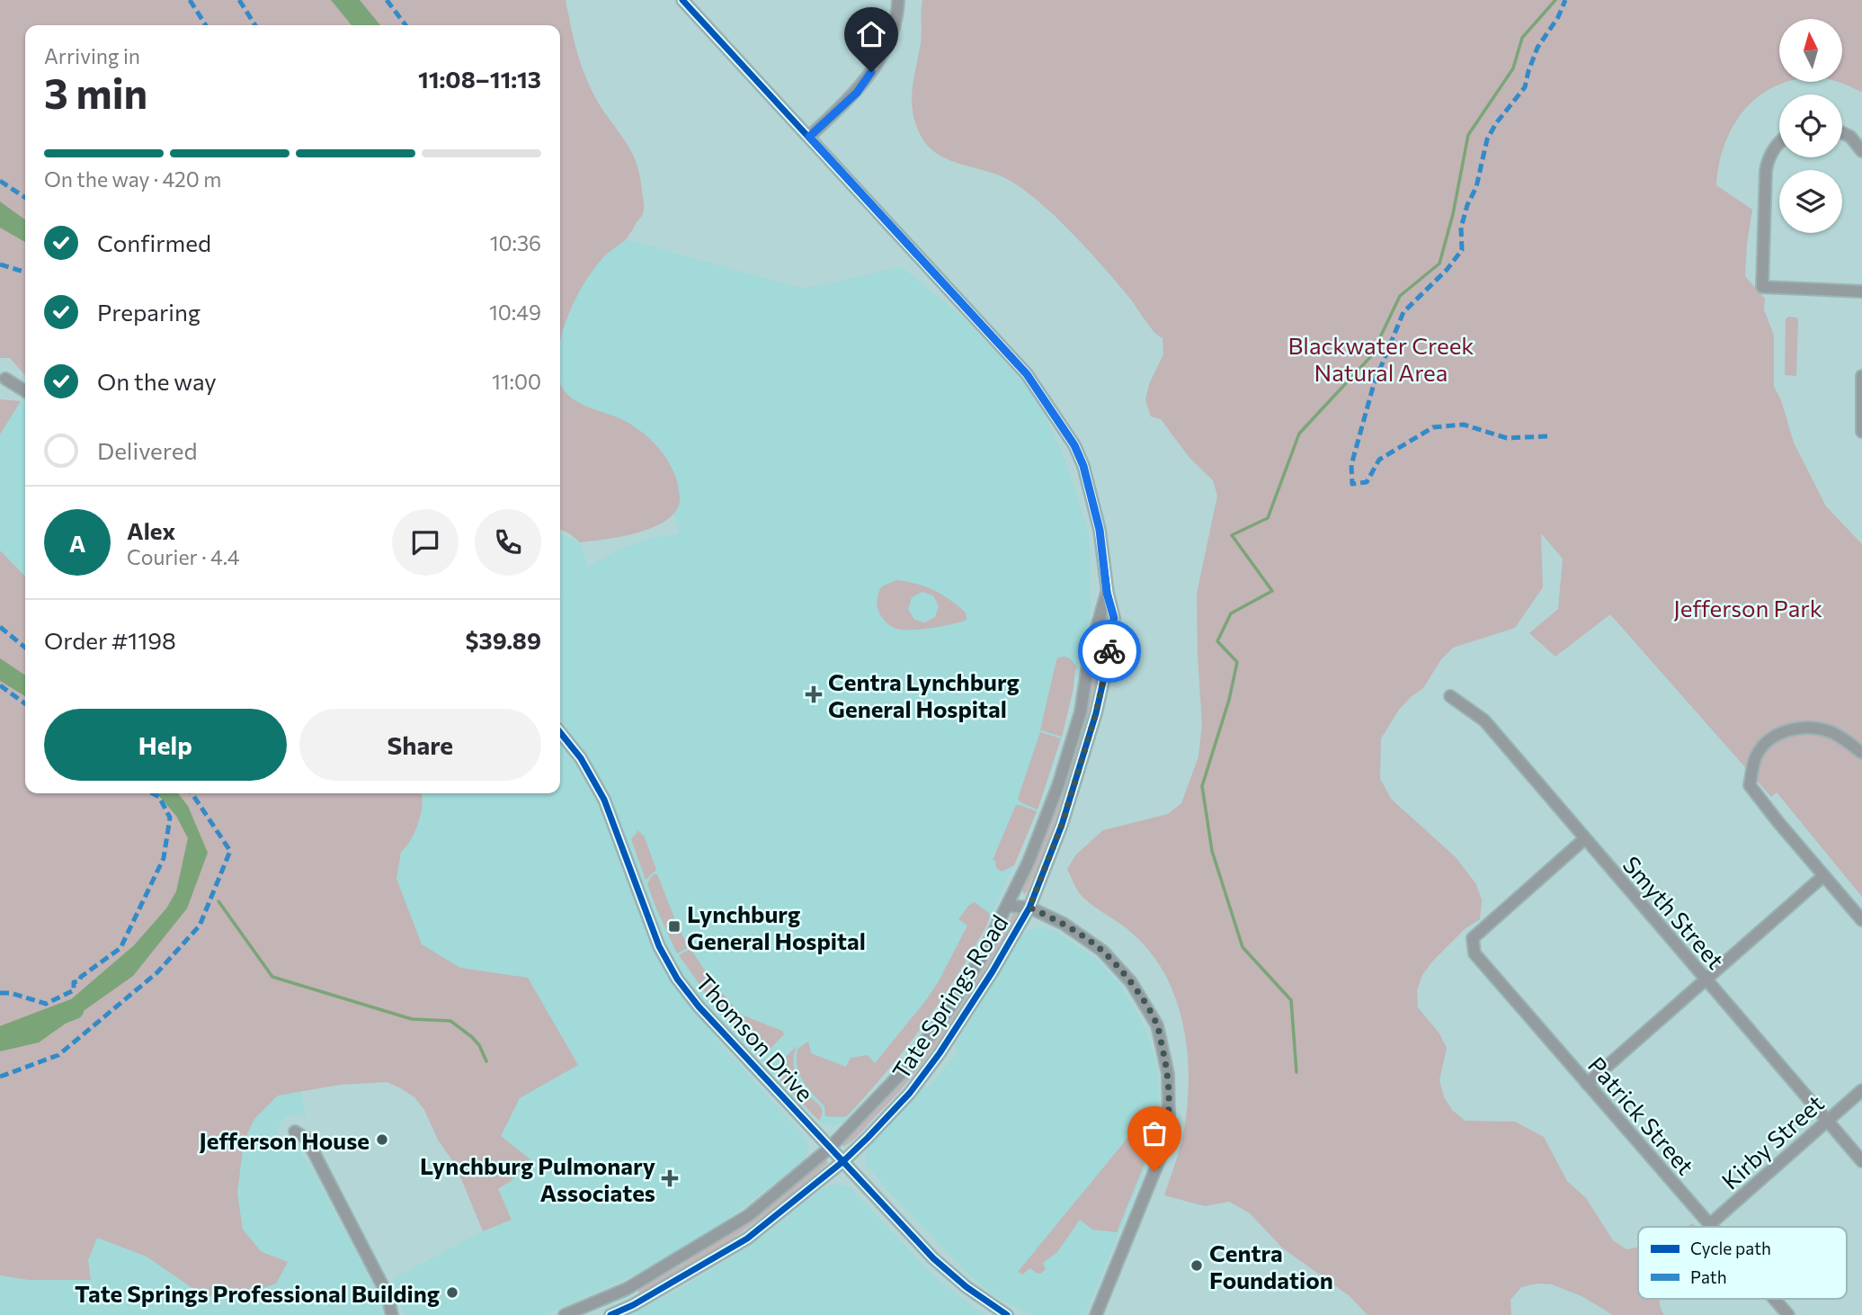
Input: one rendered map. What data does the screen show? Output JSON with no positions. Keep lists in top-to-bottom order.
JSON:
{
  "streets": {
    "street": [
      "Smyth Street",
      "Tate Springs Road",
      "Thomson Drive",
      "Patrick Street",
      "Kirby Street"
    ]
  },
  "crossings": [
    ["Smyth Street", "Patrick Street"],
    ["Smyth Street", "Kirby Street"],
    ["Tate Springs Road", "Thomson Drive"],
    ["Patrick Street", "Kirby Street"]
  ],
  "parks": ["Blackwater Creek Natural Area", "Jefferson Park"],
  "places": {
    "health": ["Centra Lynchburg General Hospital", "Lynchburg Pulmonary Associates"],
    "transit": ["Lynchburg General Hospital"],
    "other": ["Jefferson House", "Centra Foundation", "Tate Springs Professional Building"]
  },
  "legend": ["Cycle path", "Path"],
  "north": "top",
  "page": {
    "heading": ["3 min", "Arriving in", "11:08–11:13"],
    "panel": [
      "Alex",
      "Courier · 4.4",
      "Order #1198",
      "$39.89"
    ],
    "bar": "On the way · 420 m",
    "list": [
      ["Confirmed", "10:36"],
      ["Preparing", "10:49"],
      ["On the way", "11:00"],
      "Delivered"
    ],
    "round": "A",
    "buttons": ["Help", "Share"]
  }
}
